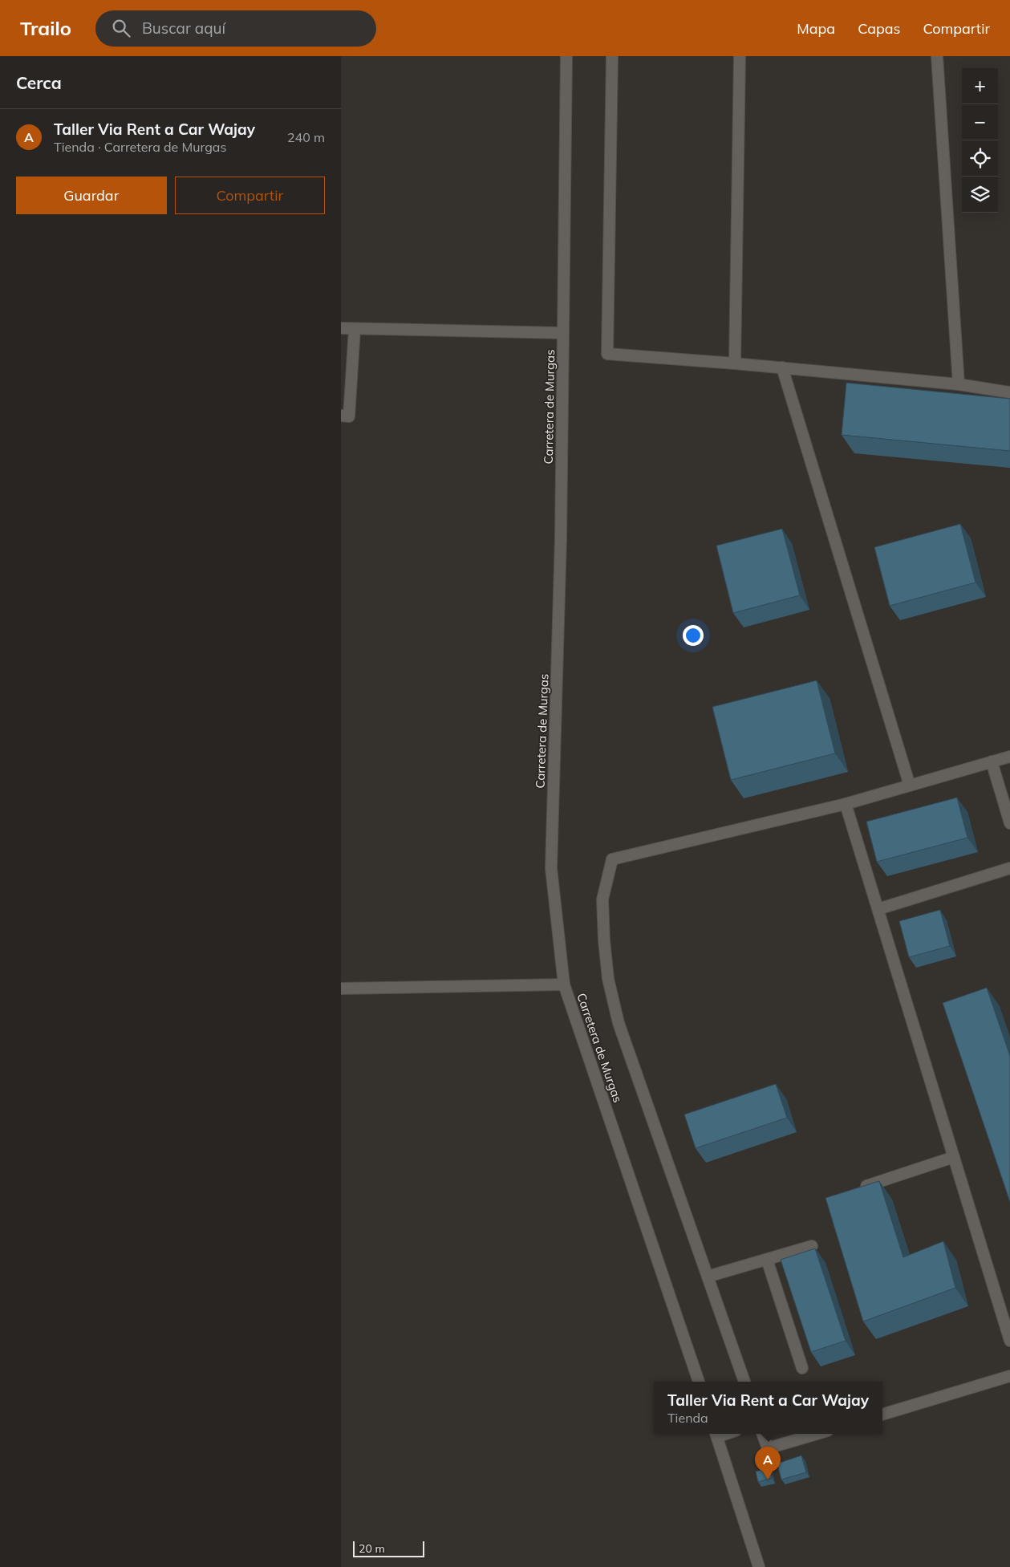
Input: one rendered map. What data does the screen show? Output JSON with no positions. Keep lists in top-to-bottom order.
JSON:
{
  "streets": {
    "street": ["Carretera de Murgas"]
  },
  "scale_bar": "20 m",
  "page": {
    "header": "Trailo",
    "search": "Buscar aquí",
    "nav": ["Mapa", "Capas", "Compartir"],
    "heading": "Cerca",
    "map_buttons": ["+", "−"],
    "list": [
      {
        "mark": "A",
        "name": "Taller Via Rent a Car Wajay",
        "note": "Tienda · Carretera de Murgas",
        "value": "240 m"
      }
    ],
    "buttons": ["Guardar", "Compartir"],
    "popup": ["Taller Via Rent a Car Wajay", "Tienda"],
    "pins": "A",
    "scale": "20 m"
  }
}
